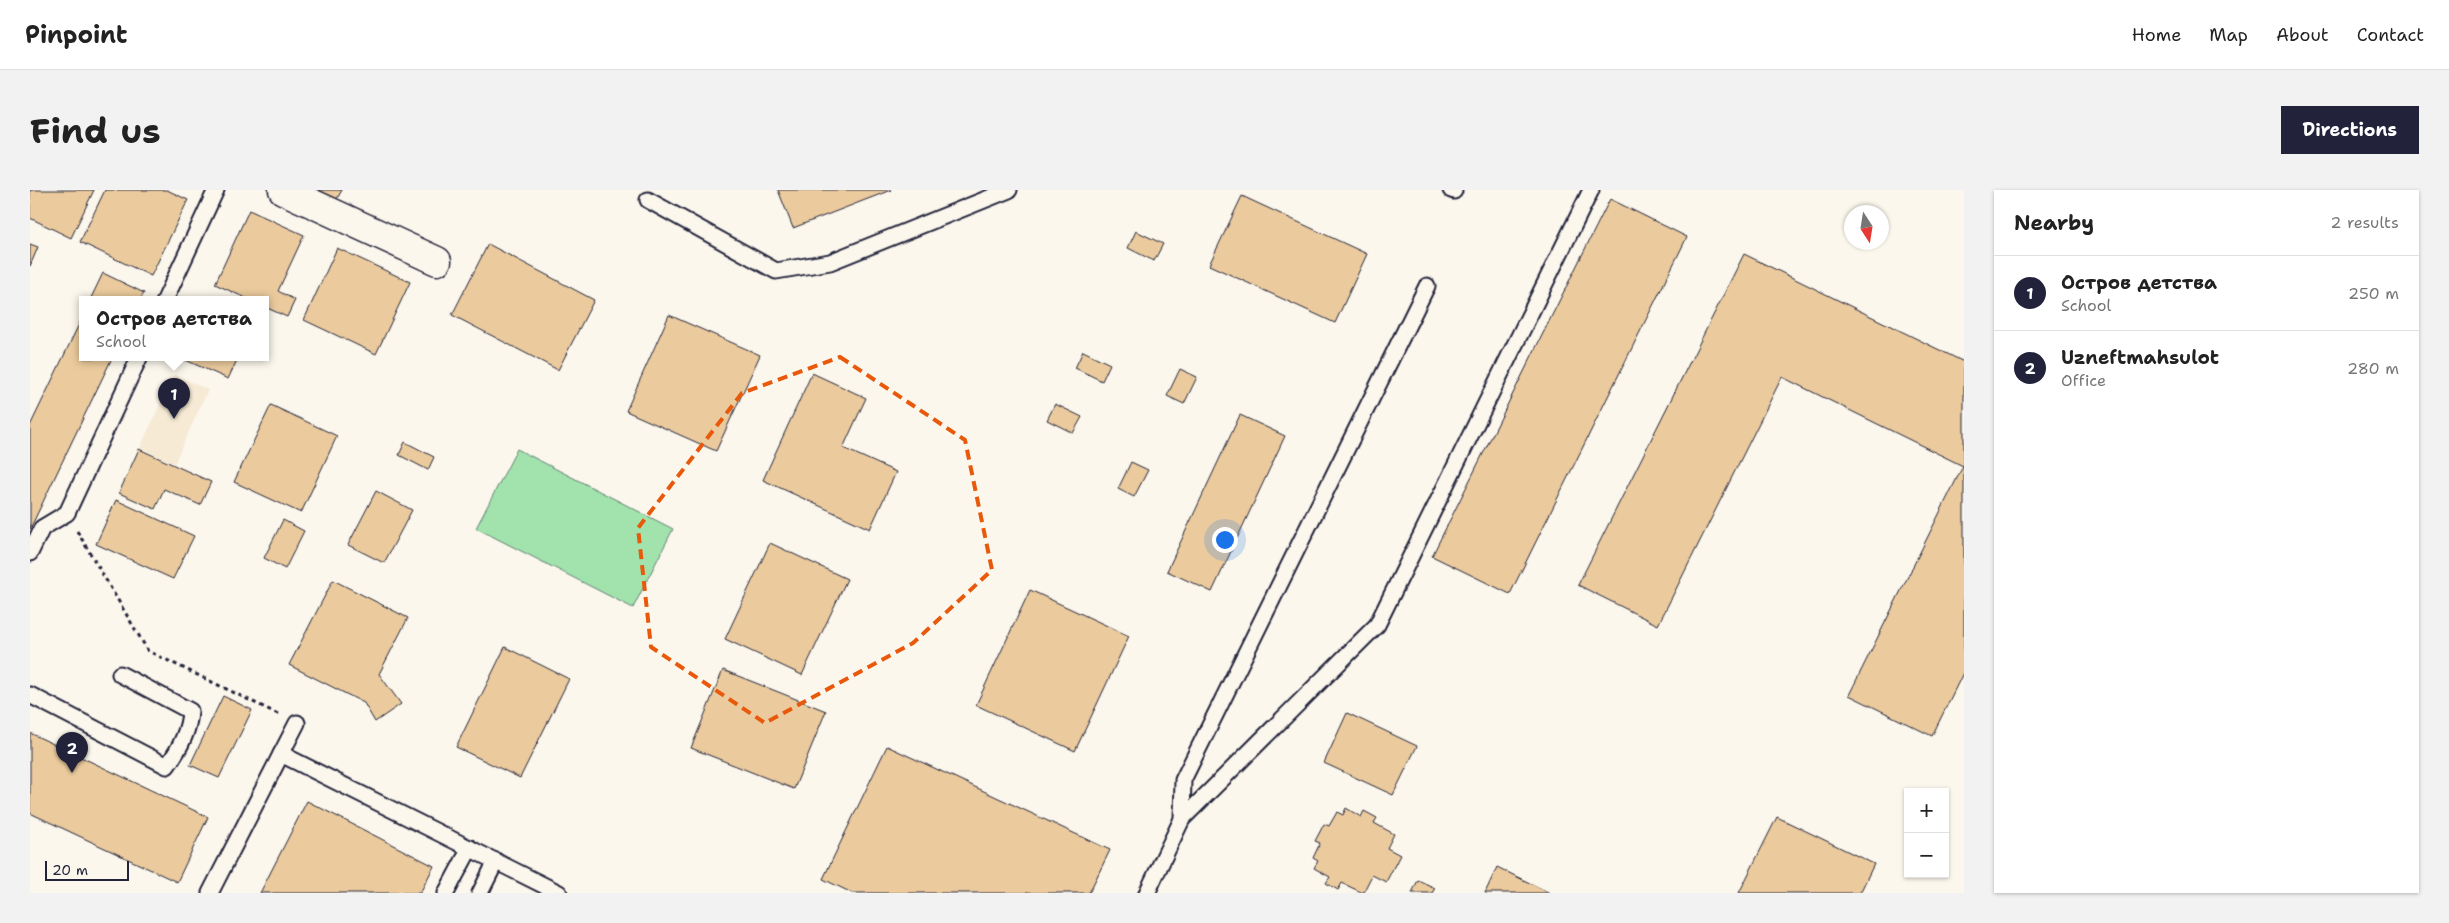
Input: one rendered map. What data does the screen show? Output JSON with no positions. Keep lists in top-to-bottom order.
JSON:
{
  "scale_bar": "20 m",
  "north": "bottom",
  "page": {
    "header": "Pinpoint",
    "nav": [
      "Home",
      "Map",
      "About",
      "Contact"
    ],
    "buttons": "Directions",
    "title": "Find us",
    "heading": ["Nearby", "2 results"],
    "list": [
      {
        "mark": "1",
        "name": "Остров детства",
        "note": "School",
        "value": "250 m"
      },
      {
        "mark": "2",
        "name": "Uzneftmahsulot",
        "note": "Office",
        "value": "280 m"
      }
    ],
    "popup": ["Остров детства", "School"],
    "pins": ["1", "2"],
    "map_buttons": ["+", "−"],
    "scale": "20 m"
  }
}
